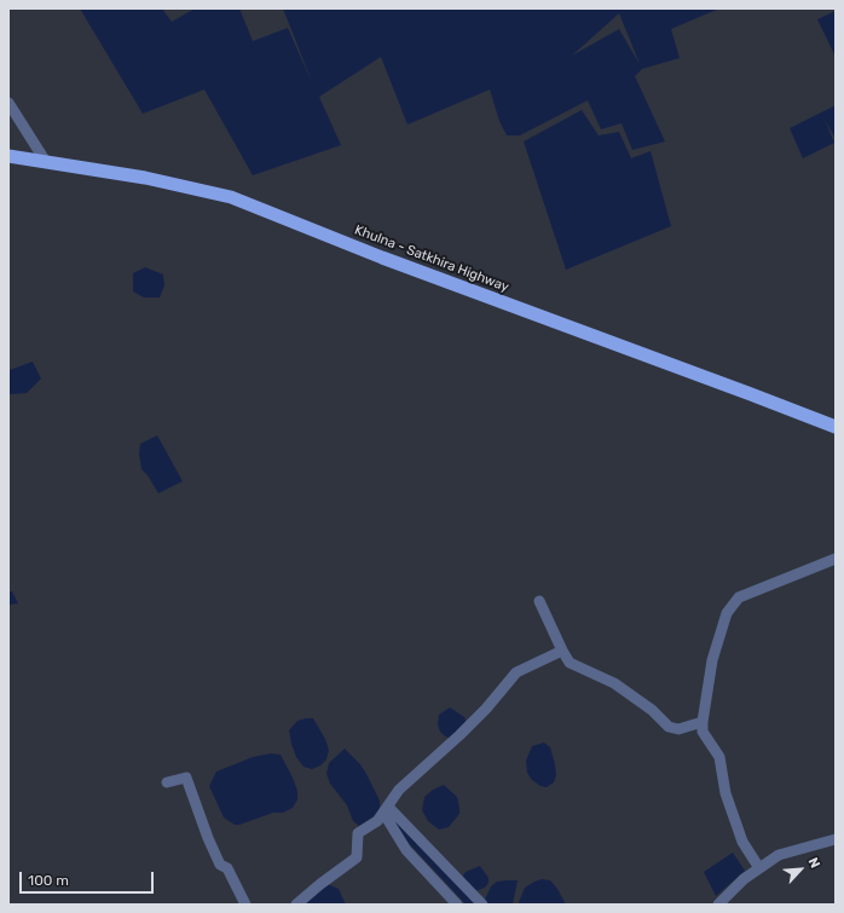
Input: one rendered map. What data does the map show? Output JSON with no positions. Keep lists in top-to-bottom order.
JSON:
{
  "streets": {
    "highway": ["Khulna - Satkhira Highway"]
  },
  "scale_bar": "100 m",
  "north": "top right"
}
